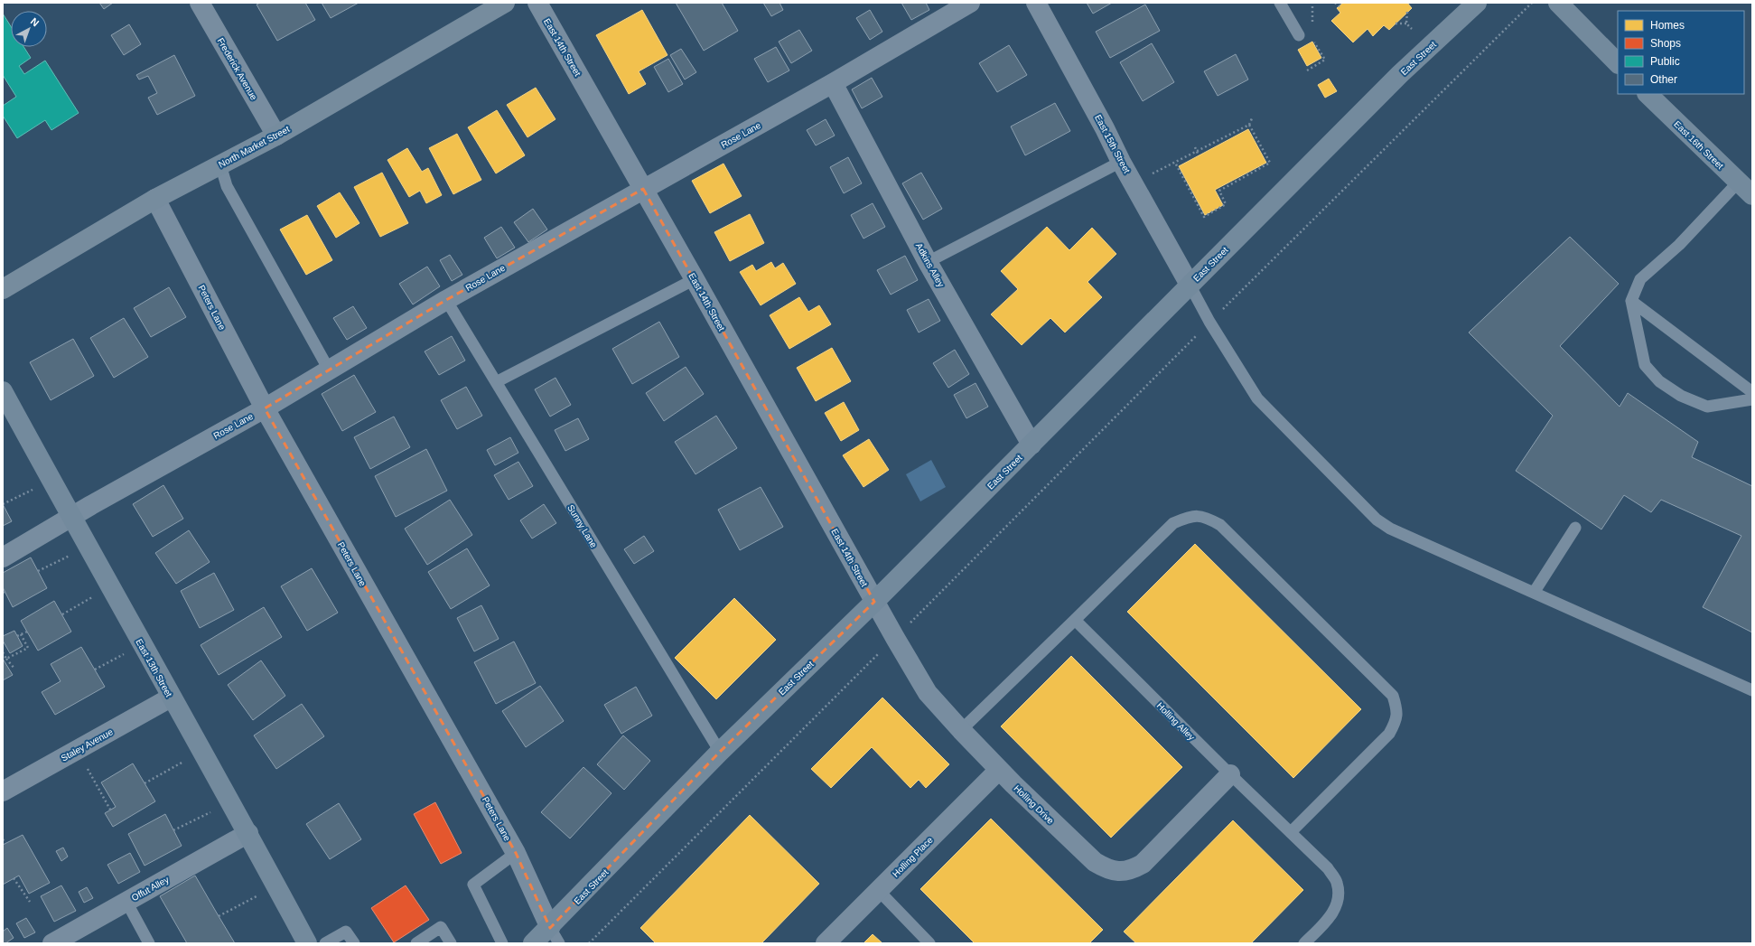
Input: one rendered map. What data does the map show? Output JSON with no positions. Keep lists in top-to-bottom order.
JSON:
{
  "streets": {
    "main road": [
      "East Street",
      "East 16th Street",
      "North Market Street",
      "East 13th Street"
    ],
    "street": [
      "East 14th Street",
      "Frederick Avenue",
      "Rose Lane",
      "East 15th Street",
      "Adkins Alley",
      "Peters Lane",
      "Staley Avenue",
      "Holling Drive",
      "Holling Place",
      "Offut Alley"
    ],
    "lane": ["Sunny Lane", "Holling Alley"]
  },
  "crossings": [
    ["East 14th Street", "East Street"],
    ["East 14th Street", "Rose Lane"],
    ["East 14th Street", "Holling Drive"],
    ["East Street", "East 15th Street"],
    ["East Street", "Adkins Alley"],
    ["East Street", "Peters Lane"],
    ["East Street", "Sunny Lane"],
    ["East Street", "Holling Drive"],
    ["Frederick Avenue", "North Market Street"],
    ["Rose Lane", "Adkins Alley"],
    ["Rose Lane", "Peters Lane"],
    ["Rose Lane", "Sunny Lane"],
    ["Rose Lane", "East 13th Street"],
    ["North Market Street", "Peters Lane"],
    ["East 13th Street", "Staley Avenue"],
    ["East 13th Street", "Offut Alley"],
    ["Holling Alley", "Holling Drive"],
    ["Holling Drive", "Holling Place"]
  ],
  "legend": [
    "Homes",
    "Shops",
    "Public",
    "Other"
  ],
  "north": "top right"
}
